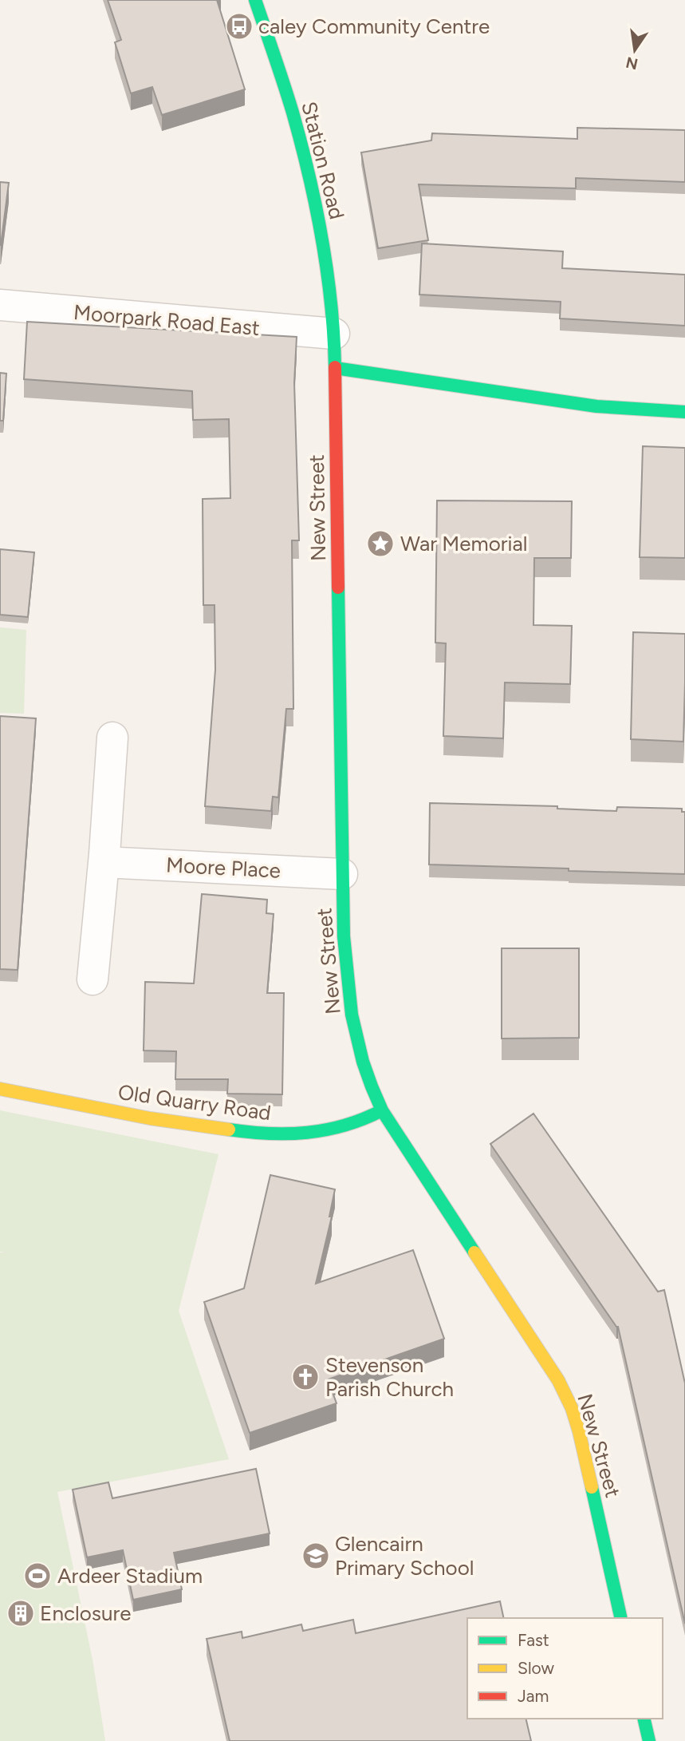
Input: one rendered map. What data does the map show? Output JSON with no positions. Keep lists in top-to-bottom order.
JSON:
{
  "streets": {
    "street": [
      "Station Road",
      "Moorpark Road East",
      "New Street",
      "Moore Place",
      "Old Quarry Road"
    ]
  },
  "crossings": [
    ["Station Road", "Moorpark Road East"],
    ["Station Road", "New Street"],
    ["Moorpark Road East", "New Street"],
    ["New Street", "Moore Place"],
    ["New Street", "Old Quarry Road"]
  ],
  "places": {
    "bus stop": ["caley Community Centre"],
    "place": ["War Memorial"],
    "church": ["Stevenson Parish Church"],
    "school or university": ["Glencairn Primary School"],
    "sports": ["Ardeer Stadium"],
    "building": ["Enclosure"]
  },
  "legend": ["Fast", "Slow", "Jam"],
  "north": "bottom"
}
